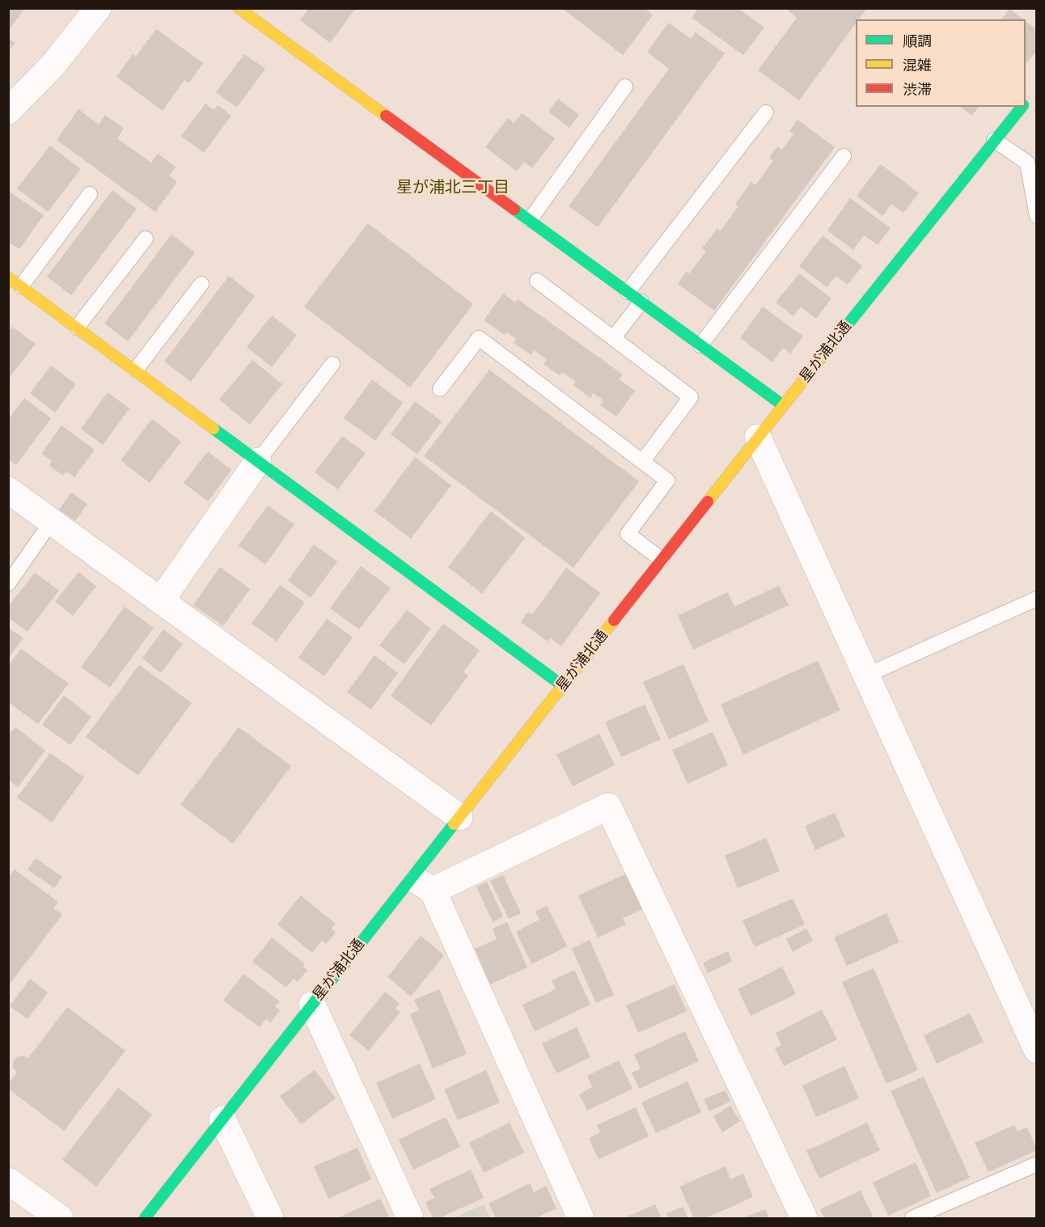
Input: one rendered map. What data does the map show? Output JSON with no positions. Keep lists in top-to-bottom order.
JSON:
{
  "streets": {
    "street": ["星が浦北通"]
  },
  "districts": ["星が浦北三丁目"],
  "legend": ["順調", "混雑", "渋滞"]
}
